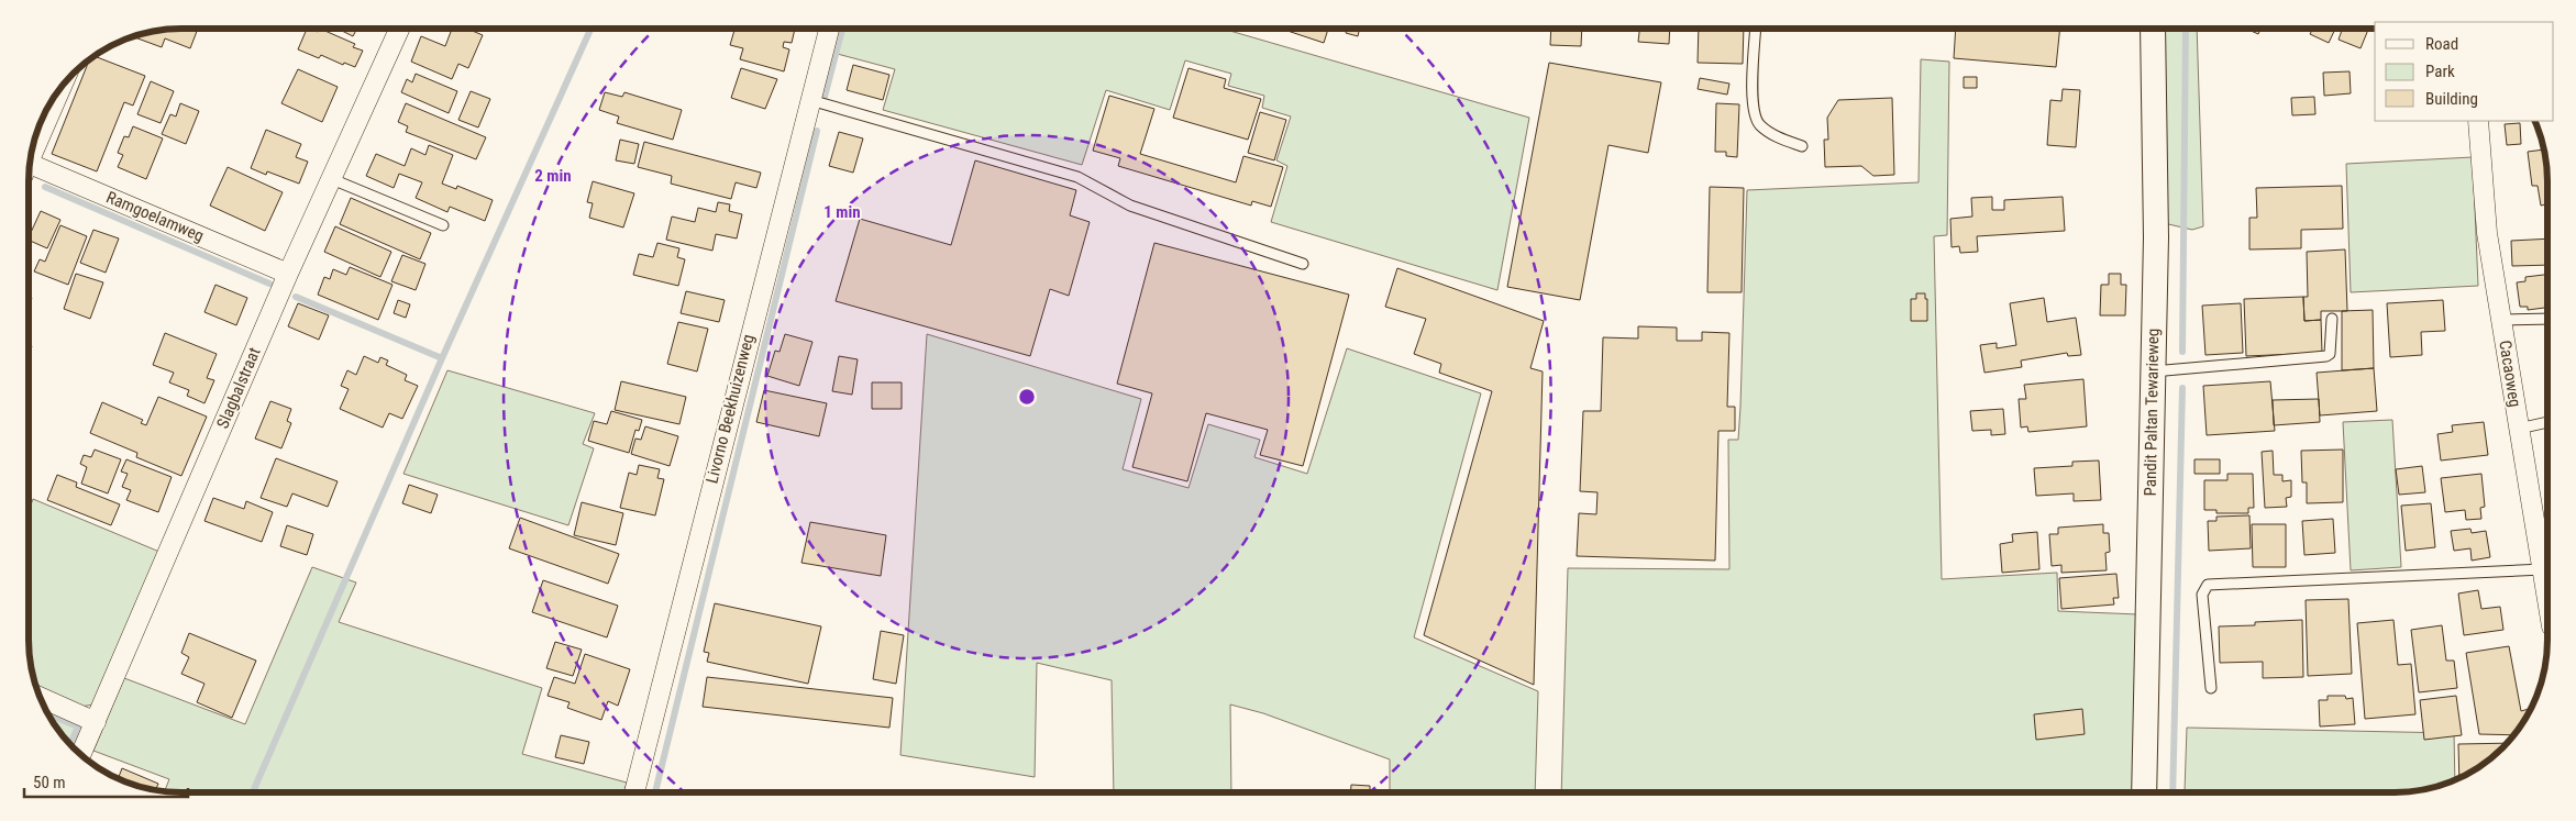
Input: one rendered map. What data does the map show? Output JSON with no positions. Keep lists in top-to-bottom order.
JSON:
{
  "streets": {
    "street": [
      "Ramgoelamweg",
      "Cacaoweg",
      "Slagbalstraat",
      "Livorno Beekhuizenweg",
      "Pandit Paltan Tewarieweg"
    ]
  },
  "crossings": [
    ["Ramgoelamweg", "Slagbalstraat"]
  ],
  "legend": ["Road", "Park", "Building"],
  "scale_bar": "50 m",
  "rings": ["2 min", "1 min"]
}
